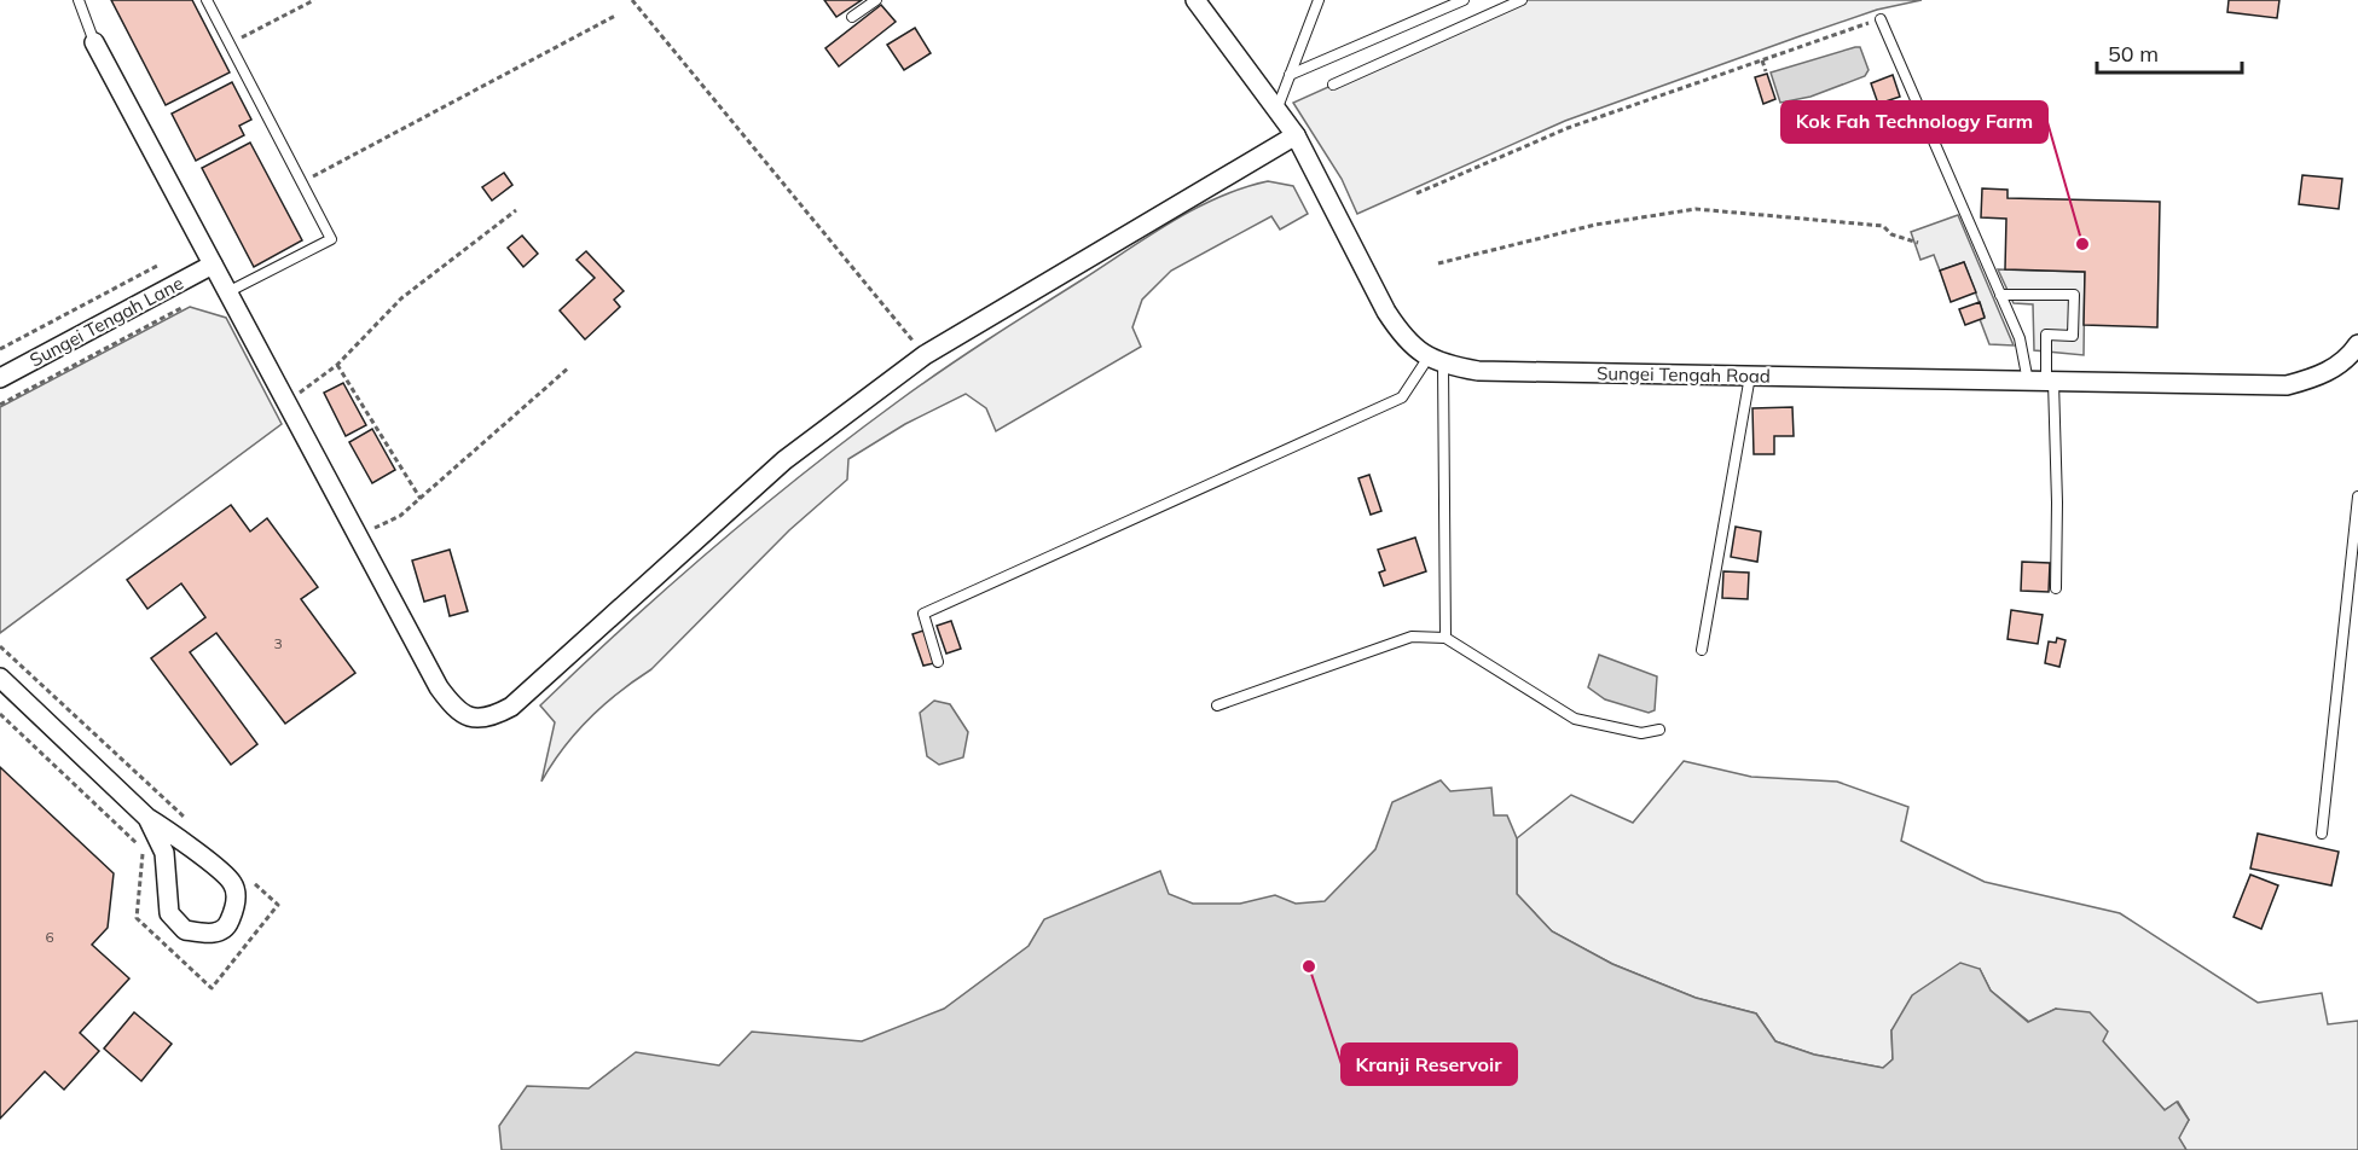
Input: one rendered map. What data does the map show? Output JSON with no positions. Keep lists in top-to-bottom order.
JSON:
{
  "streets": {
    "street": ["Sungei Tengah Lane", "Sungei Tengah Road"]
  },
  "places": ["Kok Fah Technology Farm", "Kranji Reservoir"],
  "house_numbers": ["3", "6"],
  "scale_bar": "50 m"
}
